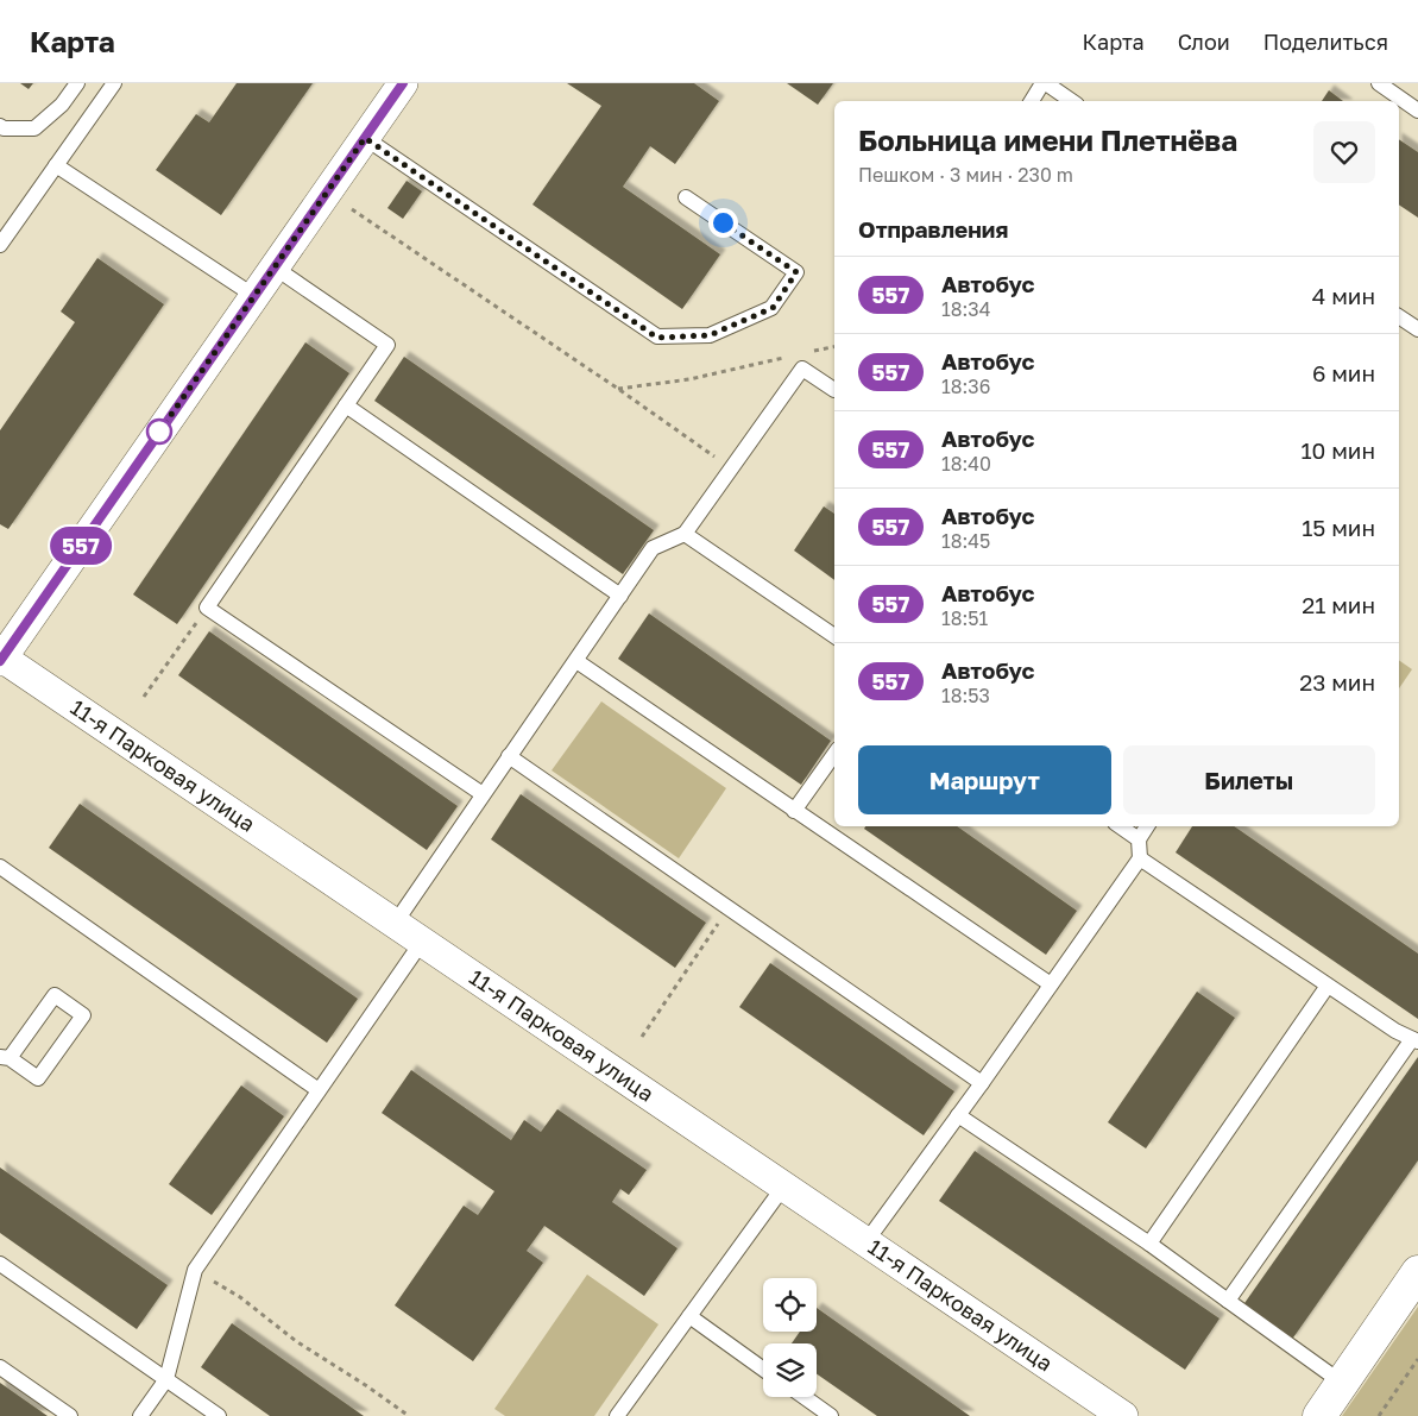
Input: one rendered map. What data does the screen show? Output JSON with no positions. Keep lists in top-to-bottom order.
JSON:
{
  "streets": {
    "street": ["11-я Парковая улица"]
  },
  "lines": ["bus line 557"],
  "page": {
    "header": "Карта",
    "nav": ["Карта", "Слои", "Поделиться"],
    "on_map": "557",
    "heading": [
      ["Больница имени Плетнёва", "Пешком · 3 мин · 230 m"],
      "Отправления"
    ],
    "list": [
      {
        "mark": "557",
        "name": "Автобус",
        "note": "18:34",
        "value": "4 мин"
      },
      {
        "mark": "557",
        "name": "Автобус",
        "note": "18:36",
        "value": "6 мин"
      },
      {
        "mark": "557",
        "name": "Автобус",
        "note": "18:40",
        "value": "10 мин"
      },
      {
        "mark": "557",
        "name": "Автобус",
        "note": "18:45",
        "value": "15 мин"
      },
      {
        "mark": "557",
        "name": "Автобус",
        "note": "18:51",
        "value": "21 мин"
      },
      {
        "mark": "557",
        "name": "Автобус",
        "note": "18:53",
        "value": "23 мин"
      }
    ],
    "buttons": ["Маршрут", "Билеты"]
  }
}
